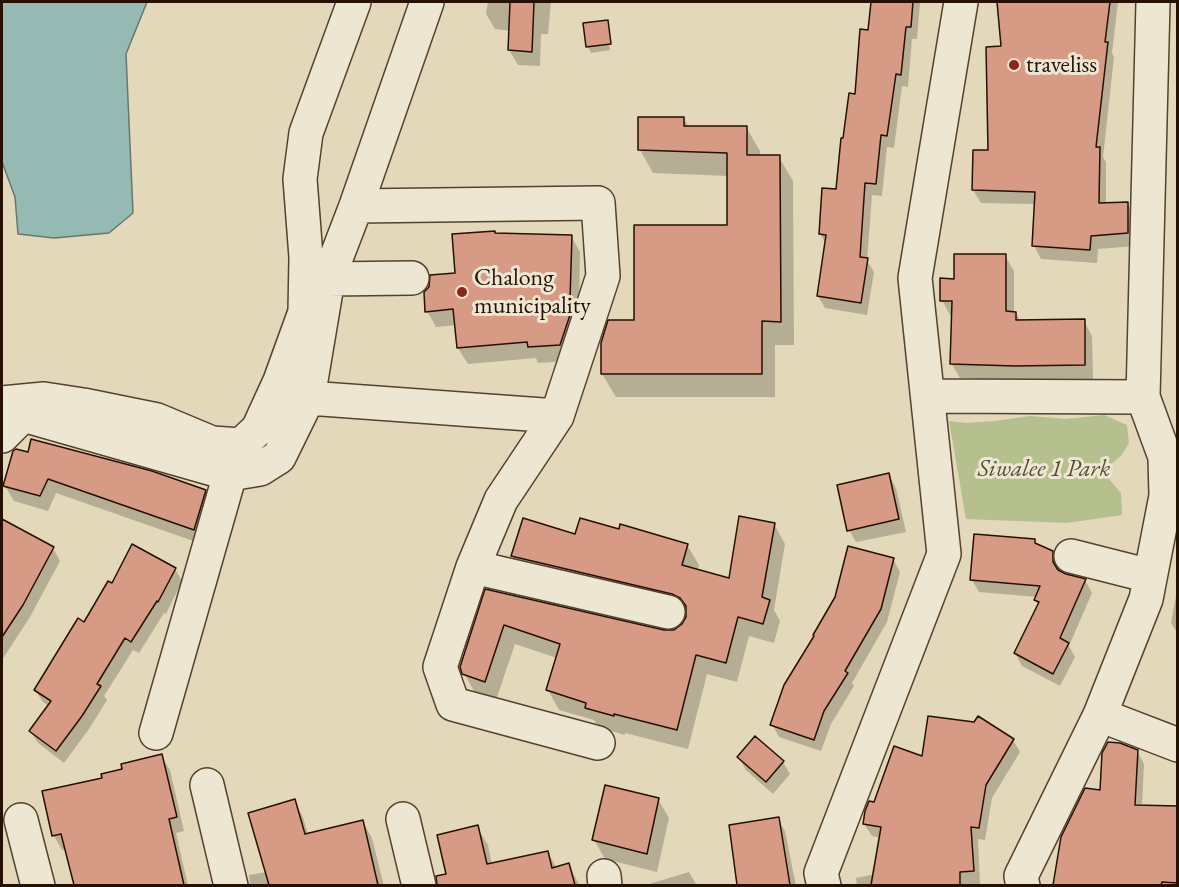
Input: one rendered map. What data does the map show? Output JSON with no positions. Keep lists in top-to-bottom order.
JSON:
{
  "parks": ["Siwalee 1 Park"],
  "places": ["traveliss", "Chalong municipality"]
}
